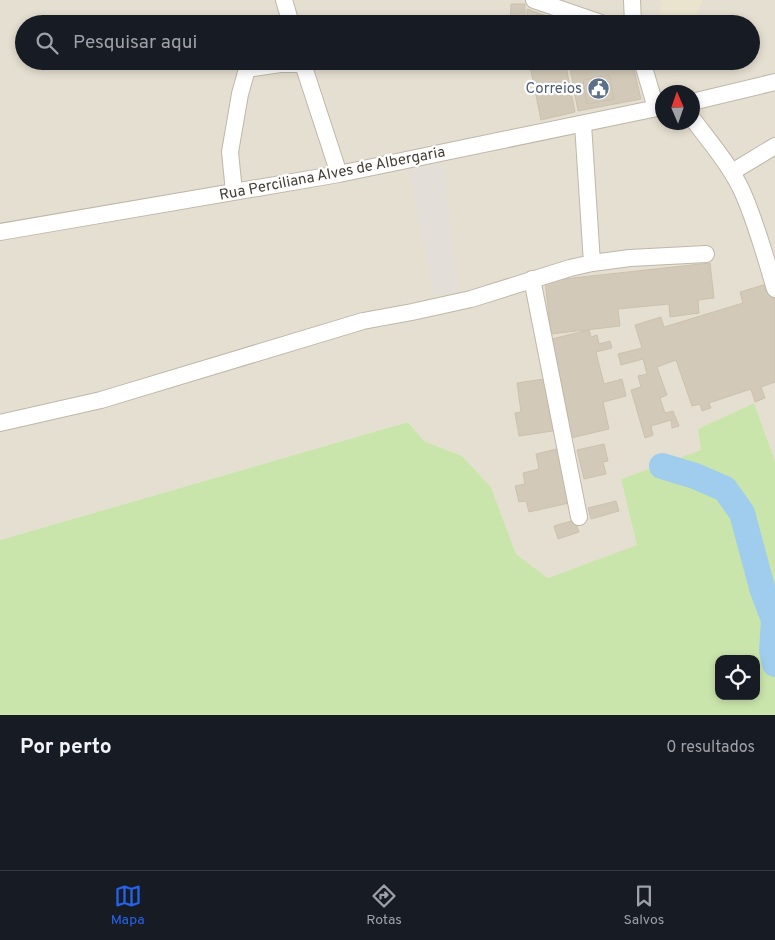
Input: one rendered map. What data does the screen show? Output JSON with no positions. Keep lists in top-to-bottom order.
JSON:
{
  "streets": {
    "street": ["Rua Perciliana Alves de Albergaria"]
  },
  "places": {
    "public building": ["Correios"]
  },
  "north": "top",
  "page": {
    "search": "Pesquisar aqui",
    "heading": ["Por perto", "0 resultados"],
    "nav": ["Mapa", "Rotas", "Salvos"]
  }
}
